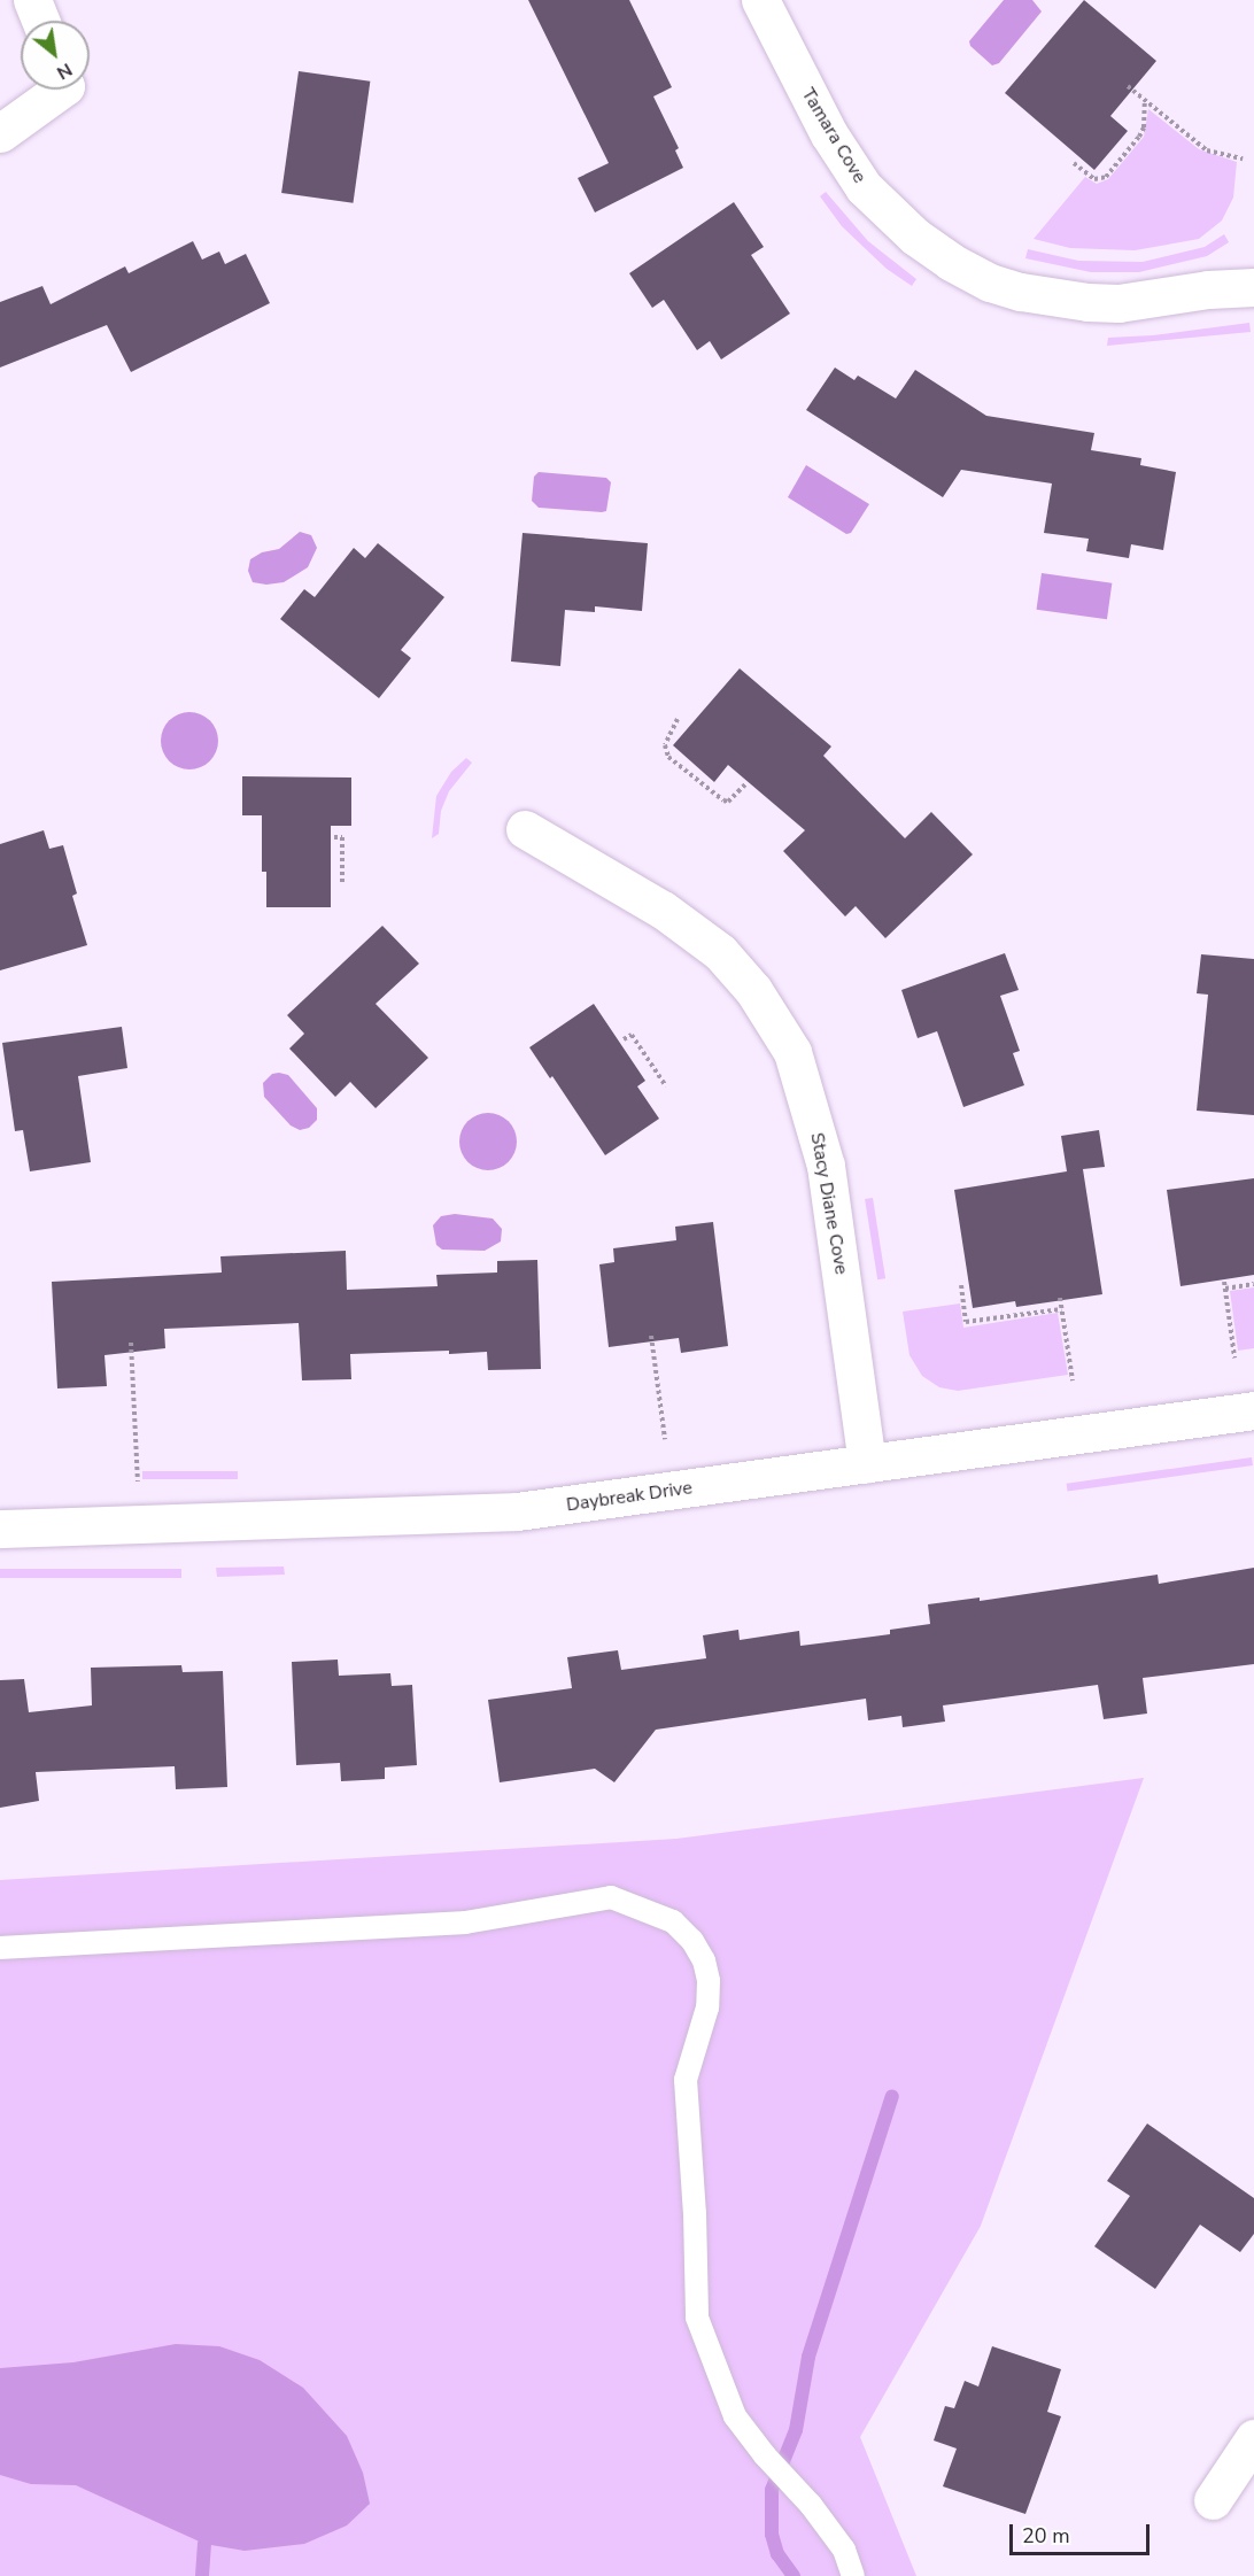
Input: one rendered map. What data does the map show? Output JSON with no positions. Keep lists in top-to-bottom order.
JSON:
{
  "streets": {
    "street": ["Tamara Cove", "Stacy Diane Cove", "Daybreak Drive"]
  },
  "crossings": [
    ["Stacy Diane Cove", "Daybreak Drive"]
  ],
  "scale_bar": "20 m",
  "north": "bottom right"
}
